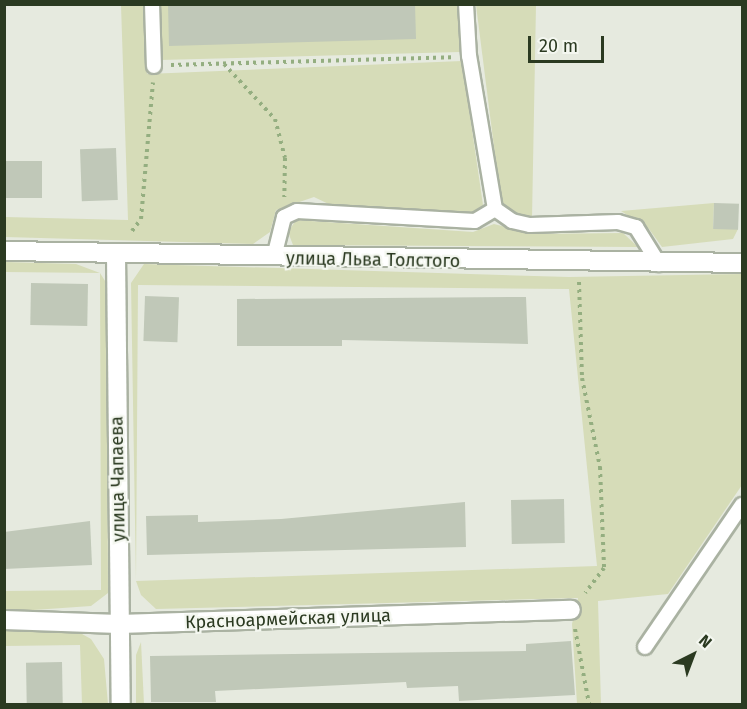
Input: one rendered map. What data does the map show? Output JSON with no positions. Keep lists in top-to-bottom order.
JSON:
{
  "streets": {
    "street": ["улица Льва Толстого", "улица Чапаева", "Красноармейская улица"]
  },
  "crossings": [
    ["улица Льва Толстого", "улица Чапаева"],
    ["улица Чапаева", "Красноармейская улица"]
  ],
  "scale_bar": "20 m",
  "north": "top right"
}
